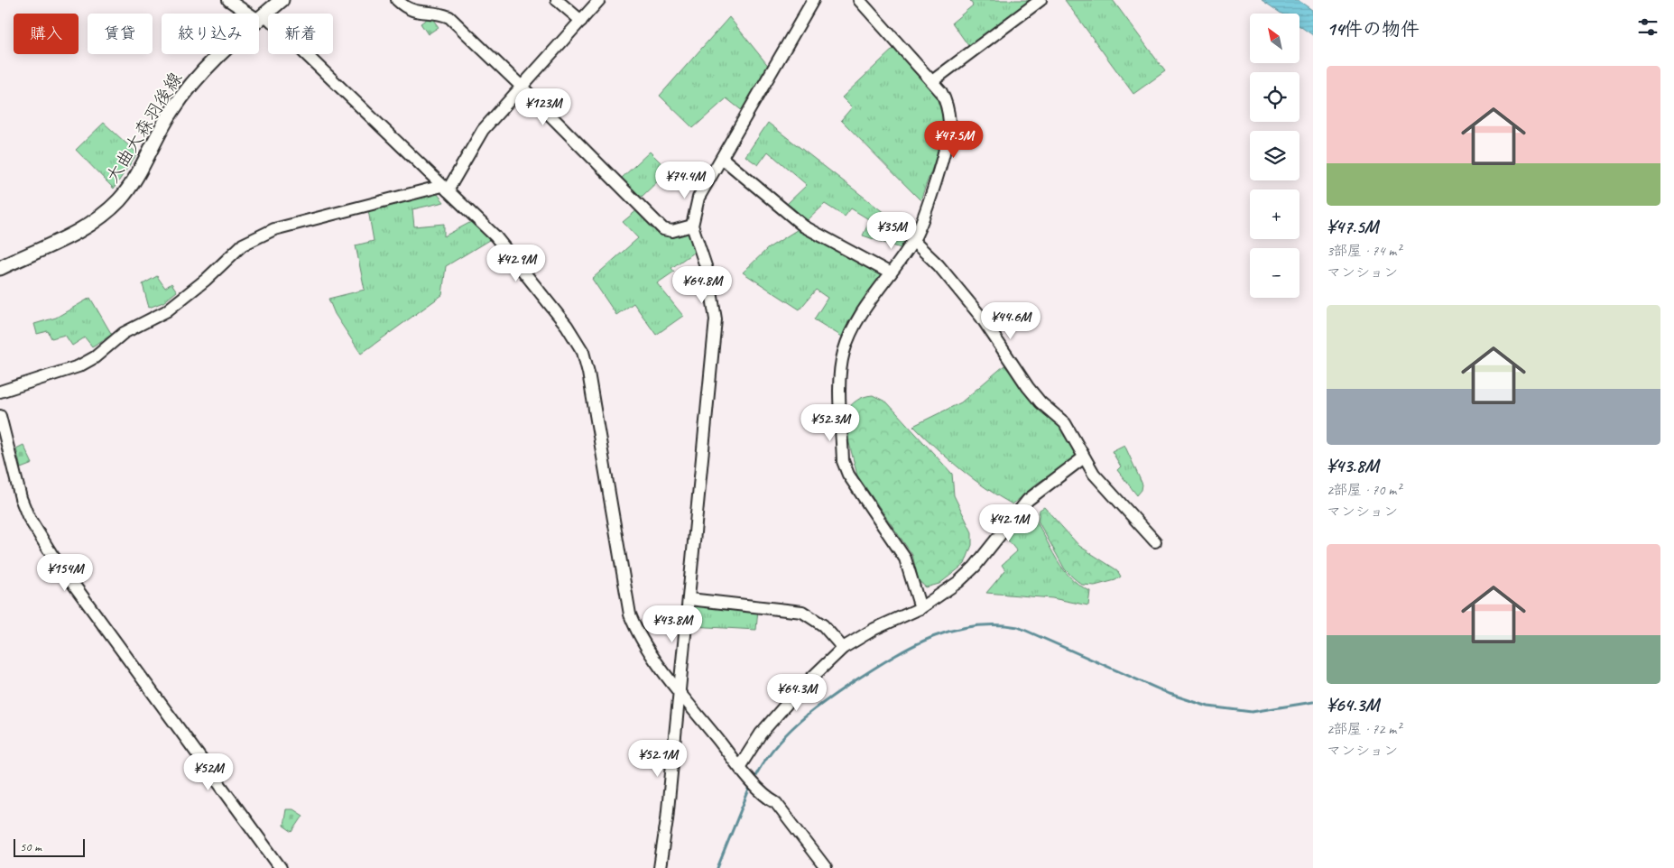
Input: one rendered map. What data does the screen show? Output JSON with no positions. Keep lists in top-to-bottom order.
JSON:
{
  "streets": {
    "main road": ["大曲大森羽後線"]
  },
  "scale_bar": "50 m",
  "north": "top left",
  "page": {
    "heading": "14件の物件",
    "map_buttons": ["+", "−"],
    "chip": [
      "購入",
      "賃貸",
      "絞り込み",
      "新着"
    ],
    "list": [
      {
        "name": "¥47.5M",
        "note": "3部屋 · 74 m² · マンション"
      },
      {
        "name": "¥43.8M",
        "note": "2部屋 · 70 m² · マンション"
      },
      {
        "name": "¥64.3M",
        "note": "2部屋 · 72 m² · マンション"
      }
    ],
    "price": [
      "¥123M",
      "¥47.5M",
      "¥74.4M",
      "¥35M",
      "¥42.9M",
      "¥64.8M",
      "¥44.6M",
      "¥52.3M",
      "¥42.1M",
      "¥154M",
      "¥43.8M",
      "¥64.3M",
      "¥52.1M",
      "¥52M"
    ],
    "scale": "50 m"
  }
}
